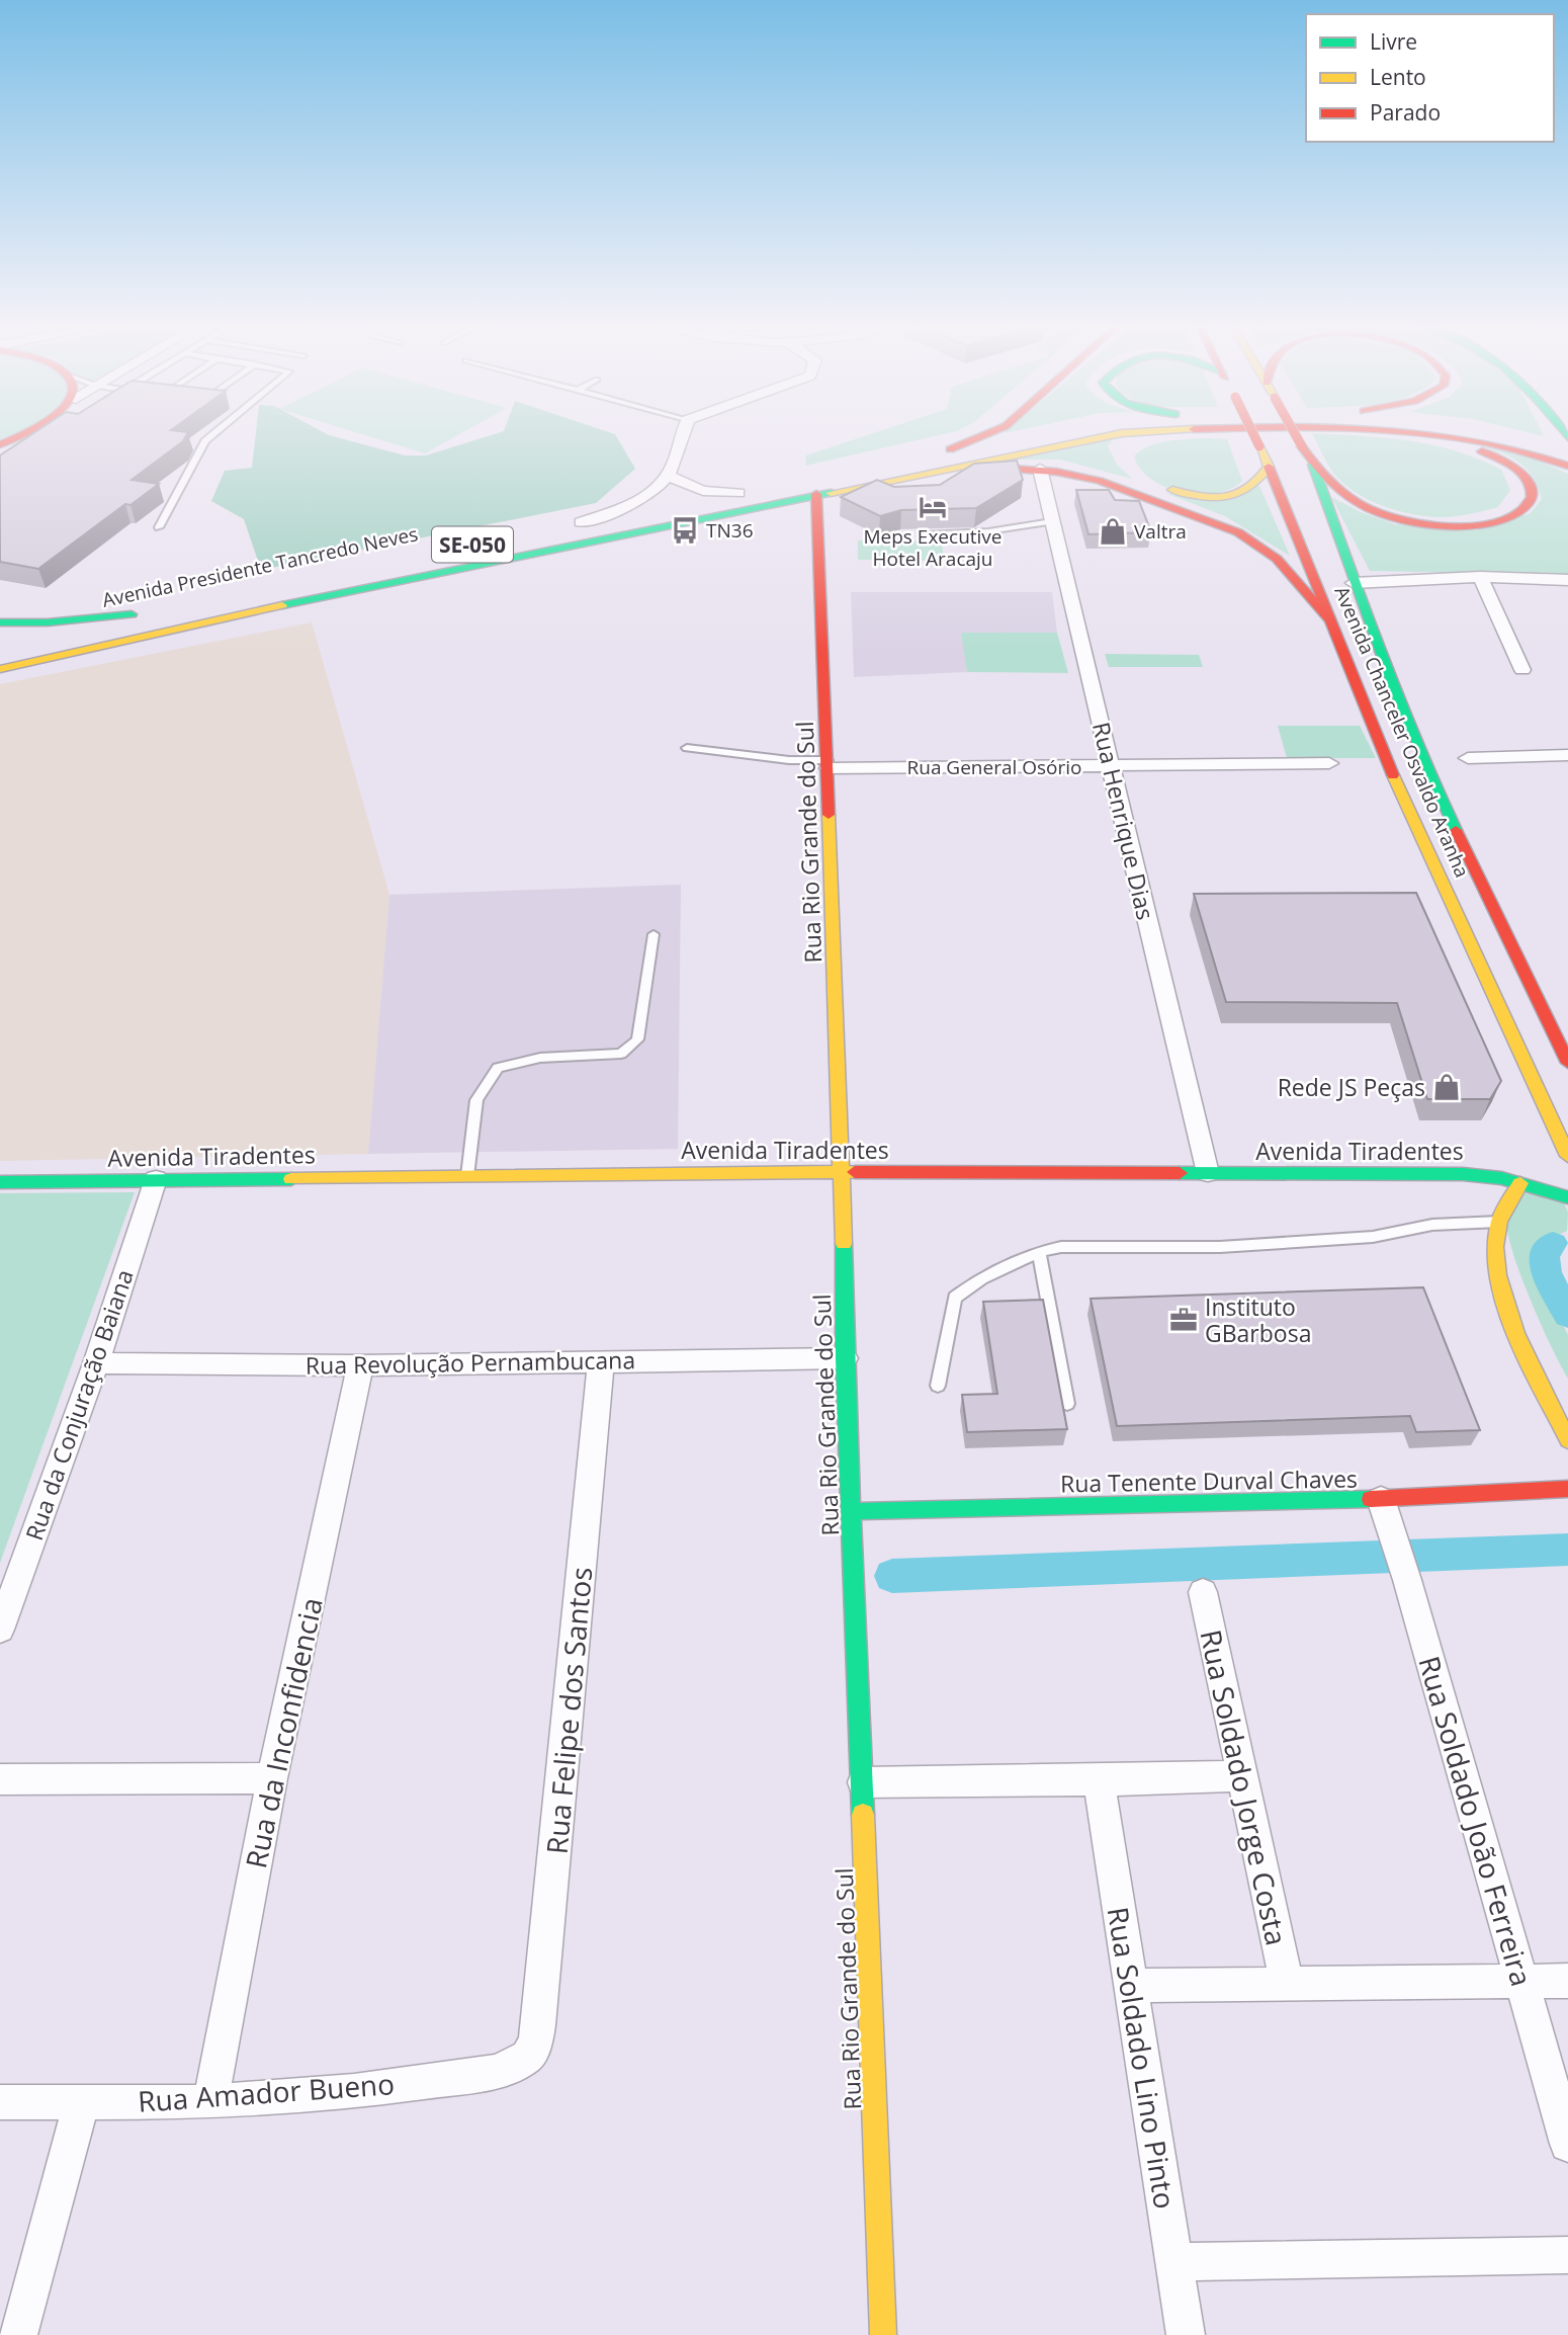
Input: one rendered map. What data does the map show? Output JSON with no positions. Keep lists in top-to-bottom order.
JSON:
{
  "streets": {
    "main road": [
      "SE-050",
      "Avenida Presidente Tancredo Neves",
      "Avenida Chanceler Osvaldo Aranha",
      "Rua Rio Grande do Sul",
      "Avenida Tiradentes",
      "Rua Tenente Durval Chaves"
    ],
    "street": [
      "Rua General Osório",
      "Rua Henrique Dias",
      "Rua Revolução Pernambucana",
      "Rua da Conjuração Baiana",
      "Rua Felipe dos Santos",
      "Rua da Inconfidencia",
      "Rua Soldado Jorge Costa",
      "Rua Soldado João Ferreira",
      "Rua Soldado Lino Pinto",
      "Rua Amador Bueno"
    ]
  },
  "crossings": [
    ["SE-050", "Avenida Presidente Tancredo Neves"],
    ["Avenida Presidente Tancredo Neves", "Rua Rio Grande do Sul"],
    ["Rua General Osório", "Rua Henrique Dias"],
    ["Rua General Osório", "Rua Rio Grande do Sul"],
    ["Rua Henrique Dias", "Avenida Tiradentes"],
    ["Rua Rio Grande do Sul", "Avenida Tiradentes"],
    ["Rua Rio Grande do Sul", "Rua Revolução Pernambucana"],
    ["Rua Rio Grande do Sul", "Rua Tenente Durval Chaves"],
    ["Avenida Tiradentes", "Rua da Conjuração Baiana"],
    ["Rua Revolução Pernambucana", "Rua da Conjuração Baiana"],
    ["Rua Revolução Pernambucana", "Rua Felipe dos Santos"],
    ["Rua Revolução Pernambucana", "Rua da Inconfidencia"],
    ["Rua Tenente Durval Chaves", "Rua Soldado João Ferreira"],
    ["Rua Felipe dos Santos", "Rua Amador Bueno"],
    ["Rua da Inconfidencia", "Rua Amador Bueno"]
  ],
  "places": {
    "hotel": ["Meps Executive Hotel Aracaju"],
    "bus stop": ["TN36"],
    "shop": ["Valtra", "Rede JS Peças"],
    "office": ["Instituto GBarbosa"]
  },
  "legend": ["Livre", "Lento", "Parado"]
}
